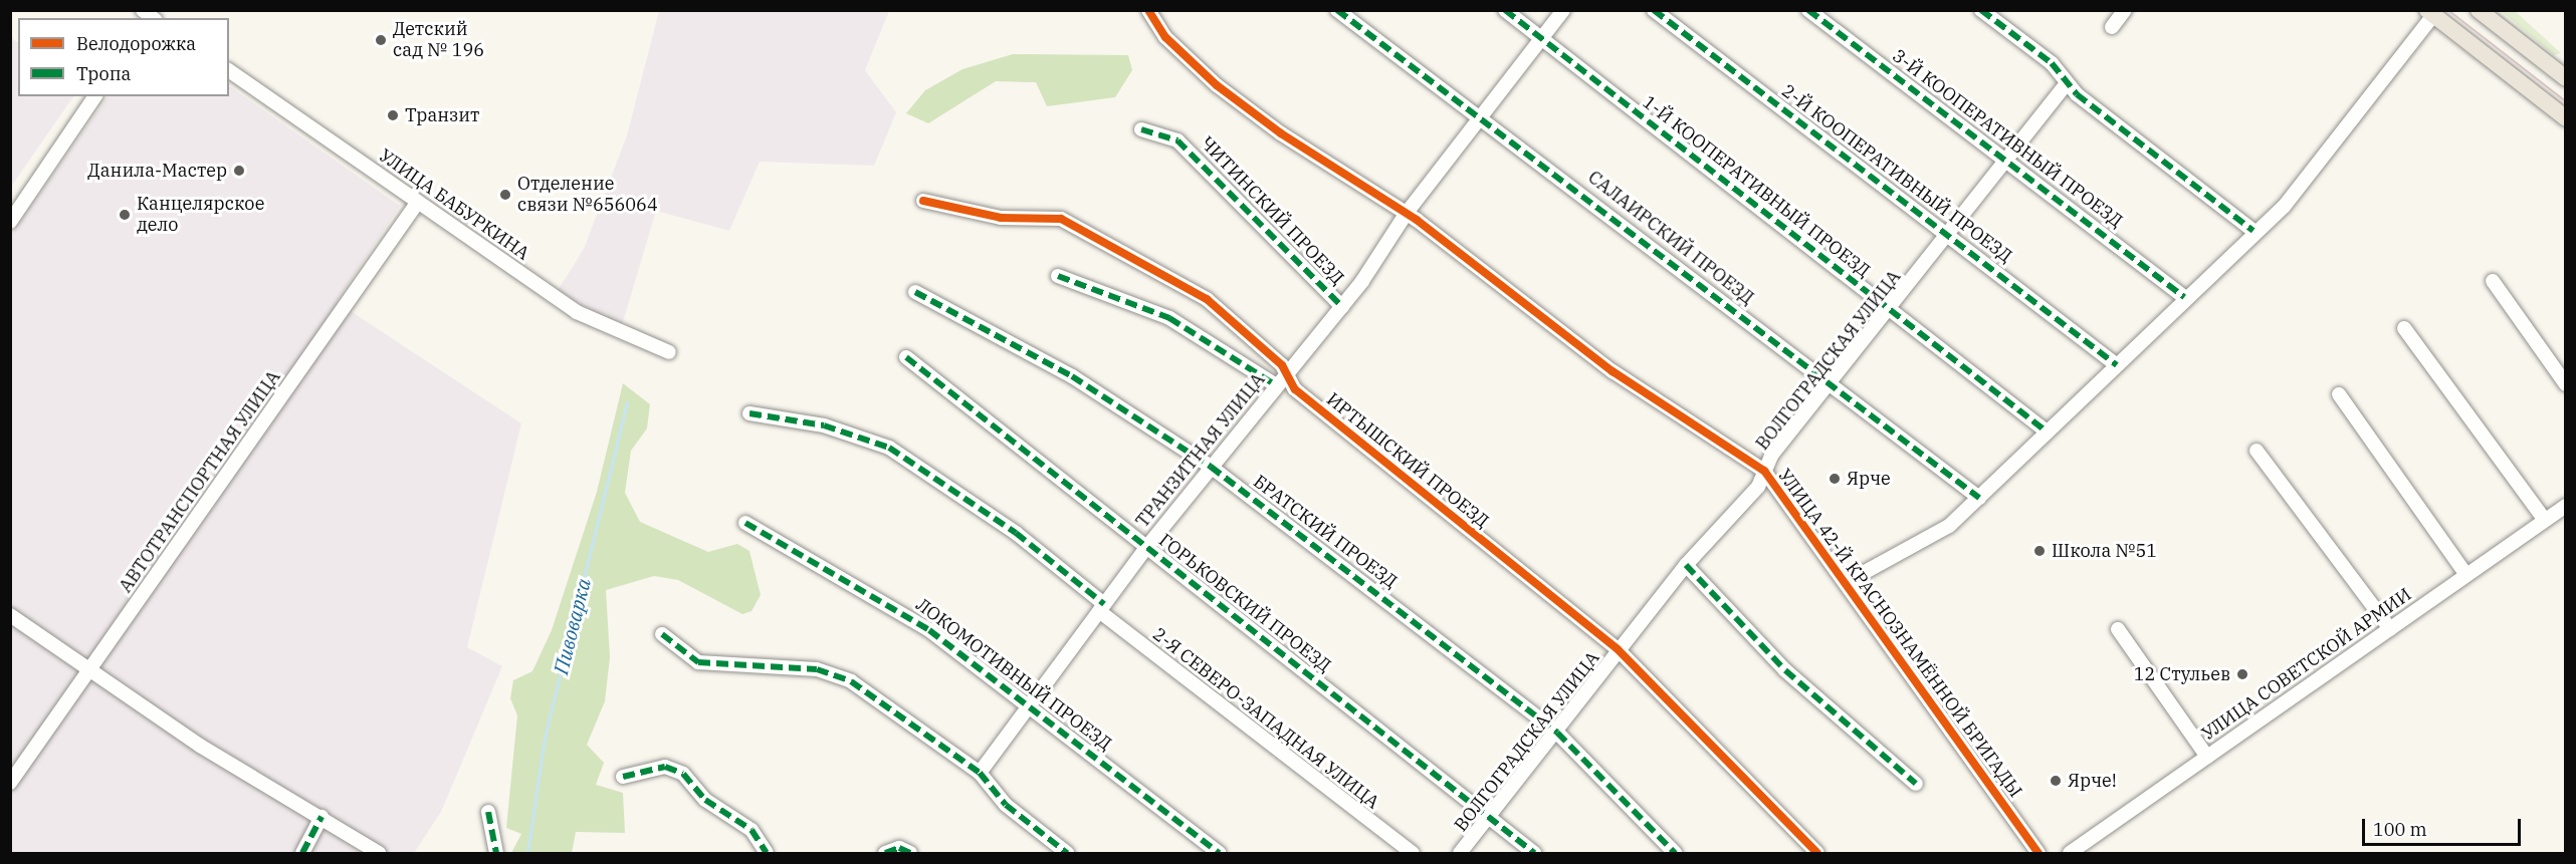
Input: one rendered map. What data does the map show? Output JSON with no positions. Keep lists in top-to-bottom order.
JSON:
{
  "streets": {
    "street": [
      "3-Й КООПЕРАТИВНЫЙ ПРОЕЗД",
      "2-Й КООПЕРАТИВНЫЙ ПРОЕЗД",
      "1-Й КООПЕРАТИВНЫЙ ПРОЕЗД",
      "УЛИЦА БАБУРКИНА",
      "ЧИТИНСКИЙ ПРОЕЗД",
      "САЛАИРСКИЙ ПРОЕЗД",
      "ВОЛГОГРАДСКАЯ УЛИЦА",
      "ТРАНЗИТНАЯ УЛИЦА",
      "ИРТЫШСКИЙ ПРОЕЗД",
      "АВТОТРАНСПОРТНАЯ УЛИЦА",
      "БРАТСКИЙ ПРОЕЗД",
      "ГОРЬКОВСКИЙ ПРОЕЗД",
      "УЛИЦА 42-Й КРАСНОЗНАМЁННОЙ БРИГАДЫ",
      "УЛИЦА СОВЕТСКОЙ АРМИИ",
      "ЛОКОМОТИВНЫЙ ПРОЕЗД",
      "2-Я СЕВЕРО-ЗАПАДНАЯ УЛИЦА"
    ]
  },
  "crossings": [
    ["3-Й КООПЕРАТИВНЫЙ ПРОЕЗД", "ВОЛГОГРАДСКАЯ УЛИЦА"],
    ["2-Й КООПЕРАТИВНЫЙ ПРОЕЗД", "ВОЛГОГРАДСКАЯ УЛИЦА"],
    ["1-Й КООПЕРАТИВНЫЙ ПРОЕЗД", "ВОЛГОГРАДСКАЯ УЛИЦА"],
    ["1-Й КООПЕРАТИВНЫЙ ПРОЕЗД", "ТРАНЗИТНАЯ УЛИЦА"],
    ["УЛИЦА БАБУРКИНА", "АВТОТРАНСПОРТНАЯ УЛИЦА"],
    ["ЧИТИНСКИЙ ПРОЕЗД", "ТРАНЗИТНАЯ УЛИЦА"],
    ["САЛАИРСКИЙ ПРОЕЗД", "ВОЛГОГРАДСКАЯ УЛИЦА"],
    ["САЛАИРСКИЙ ПРОЕЗД", "ТРАНЗИТНАЯ УЛИЦА"],
    ["ВОЛГОГРАДСКАЯ УЛИЦА", "ИРТЫШСКИЙ ПРОЕЗД"],
    ["ВОЛГОГРАДСКАЯ УЛИЦА", "БРАТСКИЙ ПРОЕЗД"],
    ["ВОЛГОГРАДСКАЯ УЛИЦА", "ГОРЬКОВСКИЙ ПРОЕЗД"],
    ["ВОЛГОГРАДСКАЯ УЛИЦА", "УЛИЦА 42-Й КРАСНОЗНАМЁННОЙ БРИГАДЫ"],
    ["ТРАНЗИТНАЯ УЛИЦА", "ИРТЫШСКИЙ ПРОЕЗД"],
    ["ТРАНЗИТНАЯ УЛИЦА", "БРАТСКИЙ ПРОЕЗД"],
    ["ТРАНЗИТНАЯ УЛИЦА", "ГОРЬКОВСКИЙ ПРОЕЗД"],
    ["ТРАНЗИТНАЯ УЛИЦА", "УЛИЦА 42-Й КРАСНОЗНАМЁННОЙ БРИГАДЫ"],
    ["ТРАНЗИТНАЯ УЛИЦА", "ЛОКОМОТИВНЫЙ ПРОЕЗД"],
    ["ТРАНЗИТНАЯ УЛИЦА", "2-Я СЕВЕРО-ЗАПАДНАЯ УЛИЦА"]
  ],
  "water": ["Пивоварка"],
  "places": [
    "Детский сад № 196",
    "Транзит",
    "Данила-Мастер",
    "Отделение связи №656064",
    "Канцелярское дело",
    "Ярче",
    "Школа №51",
    "12 Стульев",
    "Ярче!"
  ],
  "legend": ["Велодорожка", "Тропа"],
  "scale_bar": "100 m"
}
